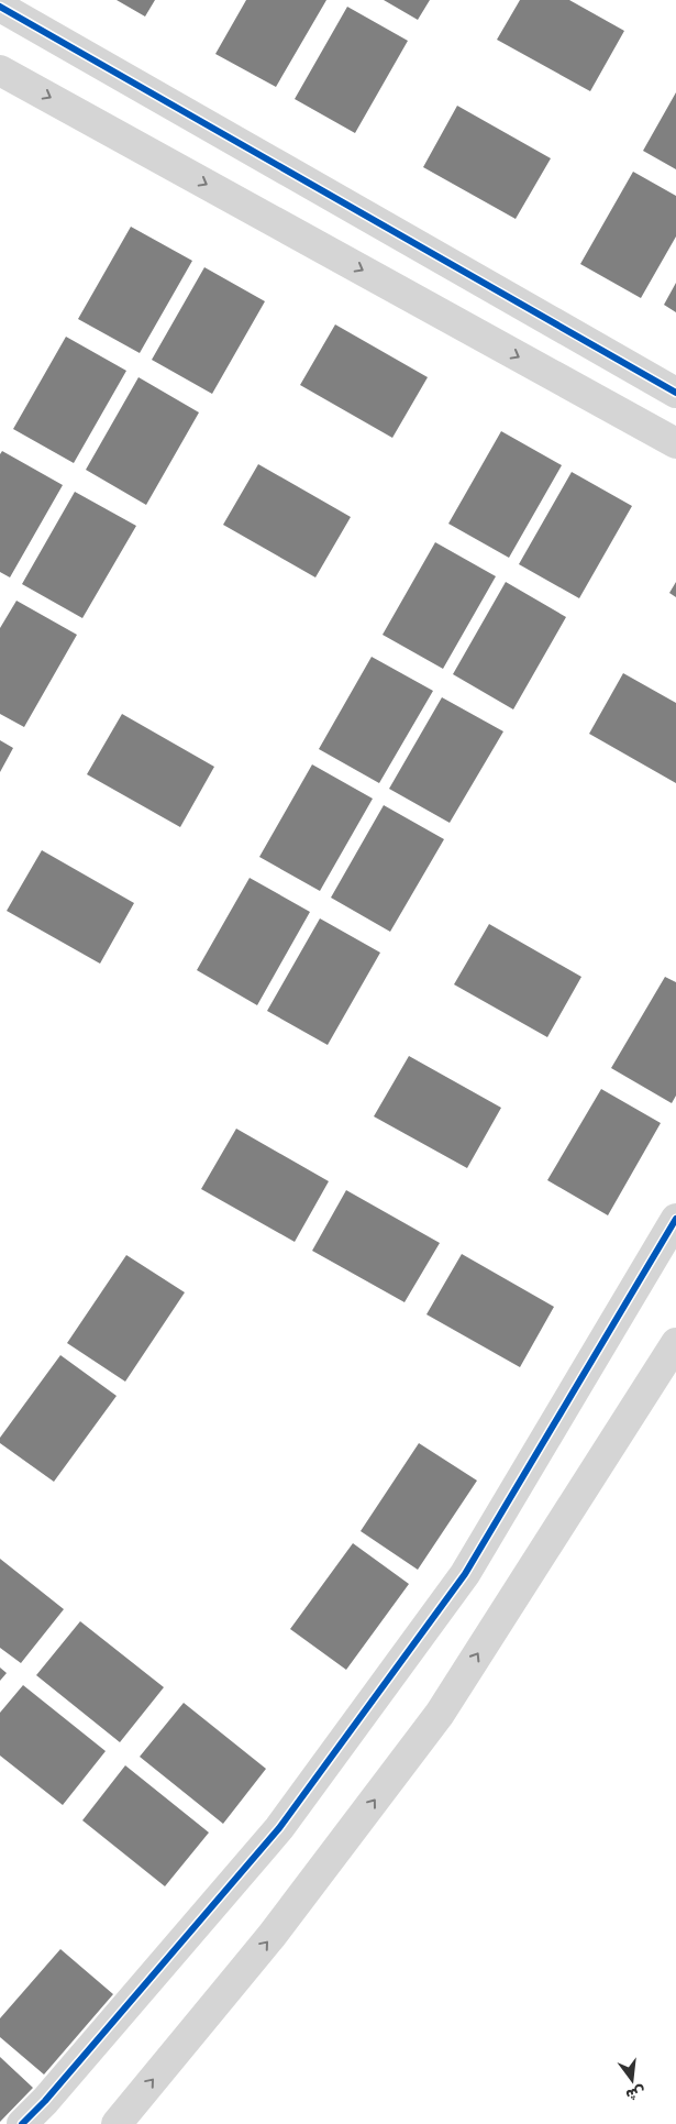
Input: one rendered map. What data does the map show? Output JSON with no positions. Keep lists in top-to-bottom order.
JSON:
{
  "north": "bottom"
}
